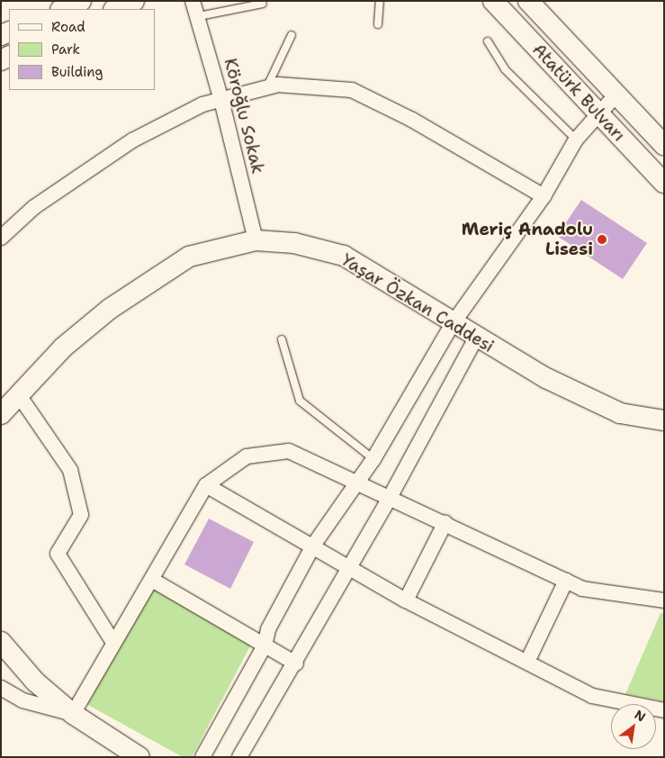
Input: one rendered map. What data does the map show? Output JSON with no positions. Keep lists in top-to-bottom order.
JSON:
{
  "streets": {
    "main road": ["Atatürk Bulvarı", "Yaşar Özkan Caddesi"],
    "street": ["Köroğlu Sokak"]
  },
  "crossings": [
    ["Köroğlu Sokak", "Yaşar Özkan Caddesi"]
  ],
  "places": ["Meriç Anadolu Lisesi"],
  "legend": ["Road", "Park", "Building"],
  "north": "top right"
}
